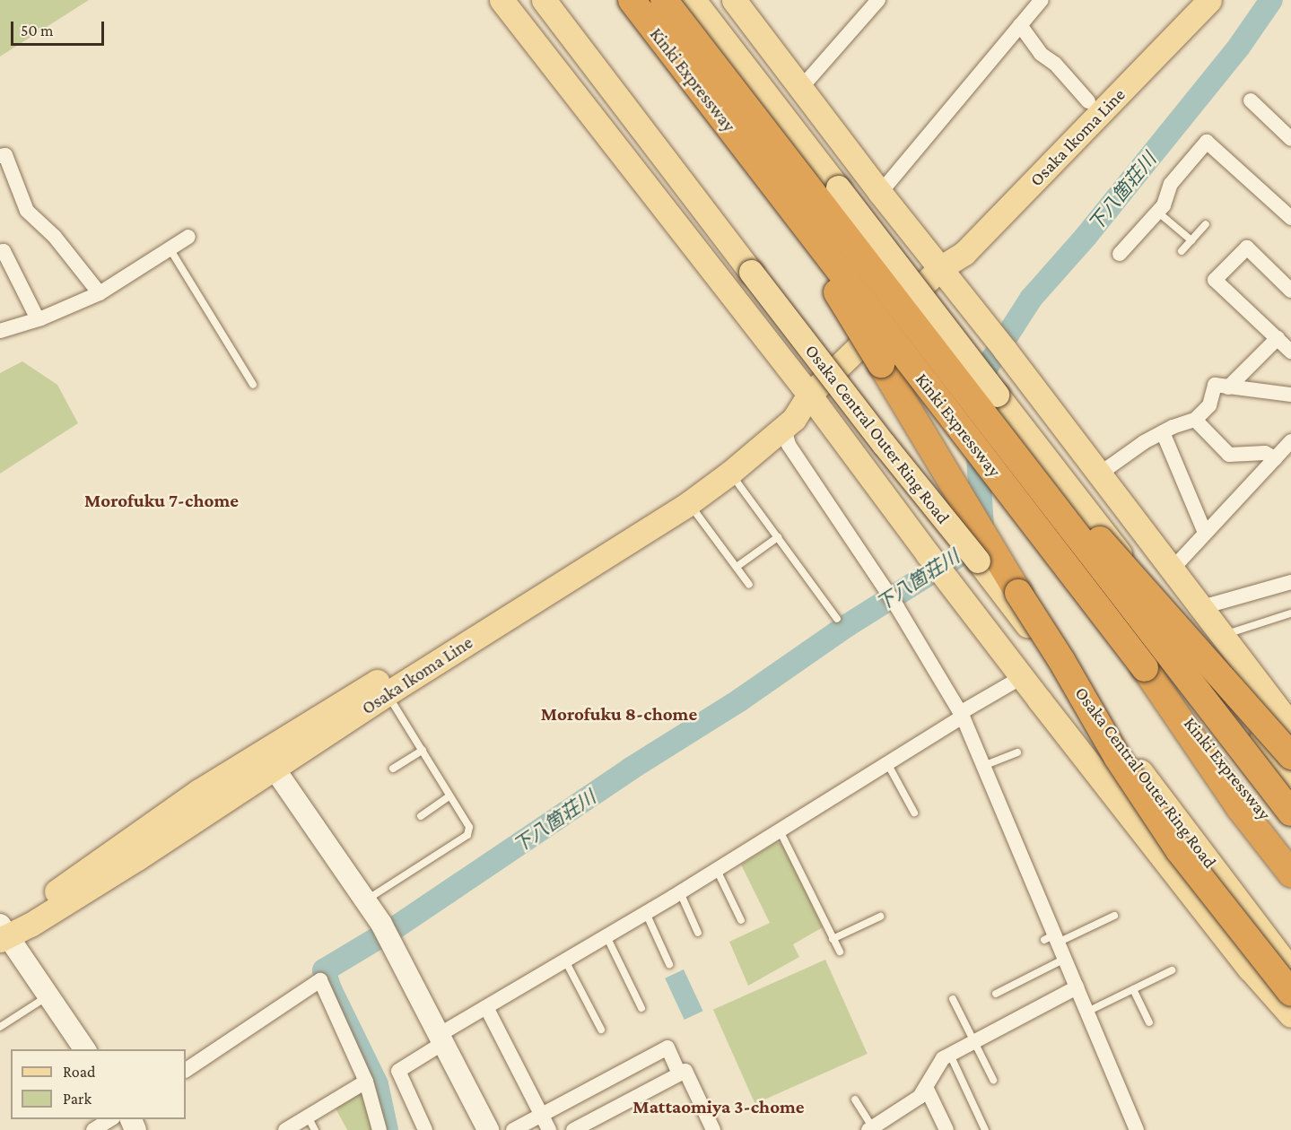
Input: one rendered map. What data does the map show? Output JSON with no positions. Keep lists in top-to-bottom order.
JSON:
{
  "streets": {
    "highway": ["Kinki Expressway"],
    "main road": ["Osaka Ikoma Line", "Osaka Central Outer Ring Road"]
  },
  "districts": ["Morofuku 7-chome", "Morofuku 8-chome", "Mattaomiya 3-chome"],
  "water": ["下八箇荘川"],
  "legend": ["Road", "Park"],
  "scale_bar": "50 m"
}
